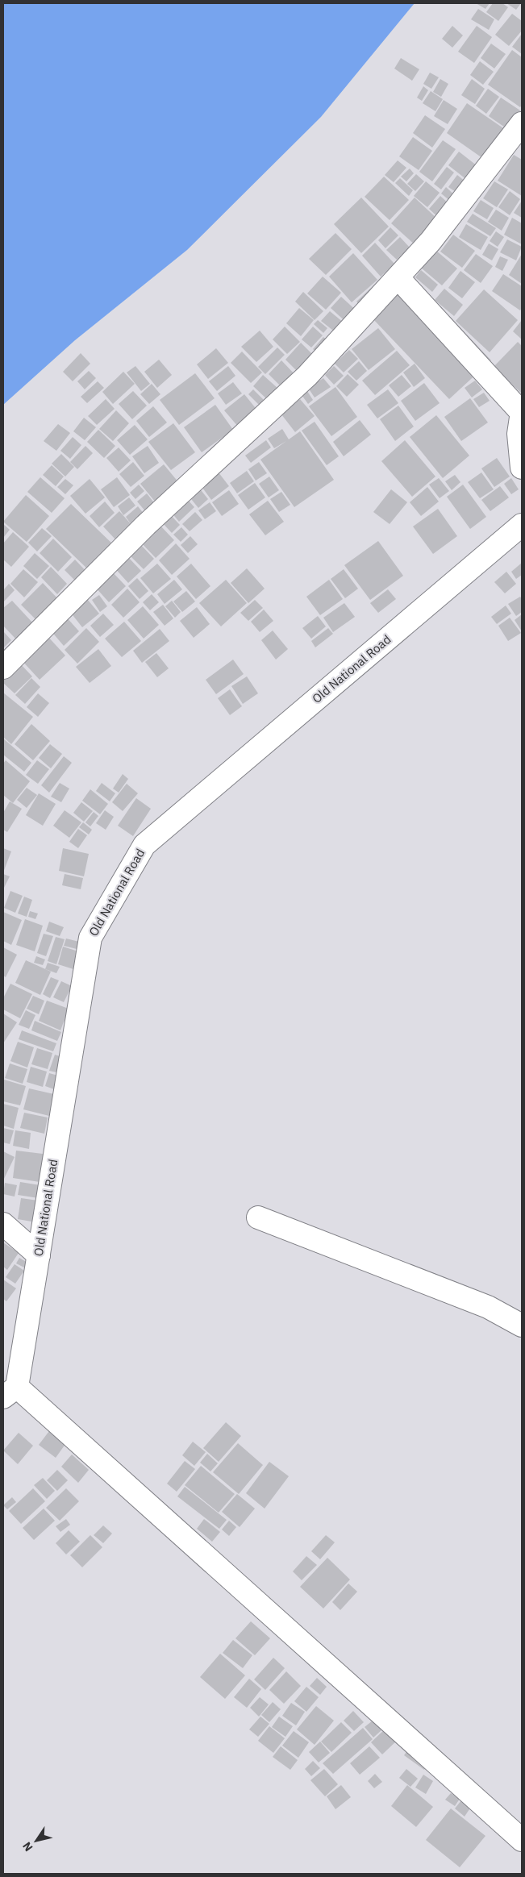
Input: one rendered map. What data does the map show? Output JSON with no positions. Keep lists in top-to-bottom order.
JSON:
{
  "streets": {
    "street": ["Old National Road"]
  },
  "north": "bottom left"
}
